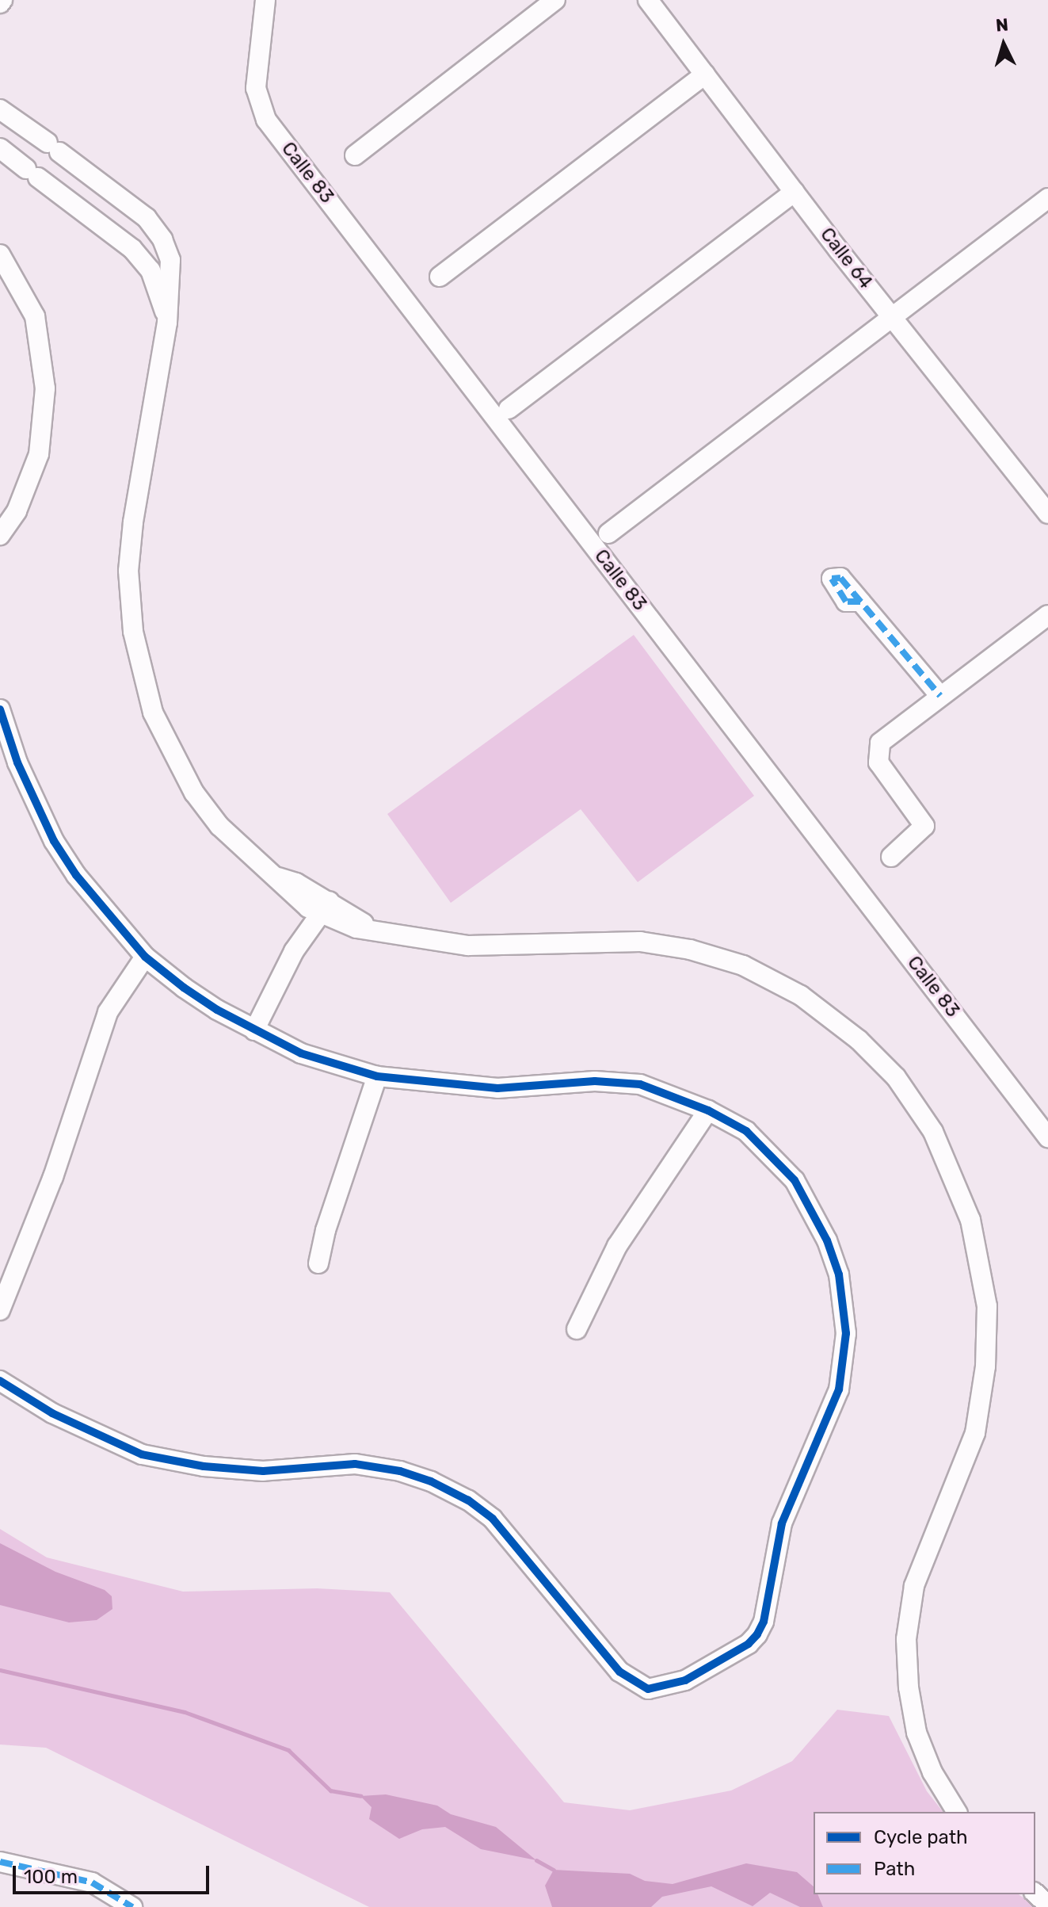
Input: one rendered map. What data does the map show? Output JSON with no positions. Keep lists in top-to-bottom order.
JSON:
{
  "streets": {
    "street": ["Calle 83", "Calle 64"]
  },
  "legend": ["Cycle path", "Path"],
  "scale_bar": "100 m",
  "north": "top"
}
